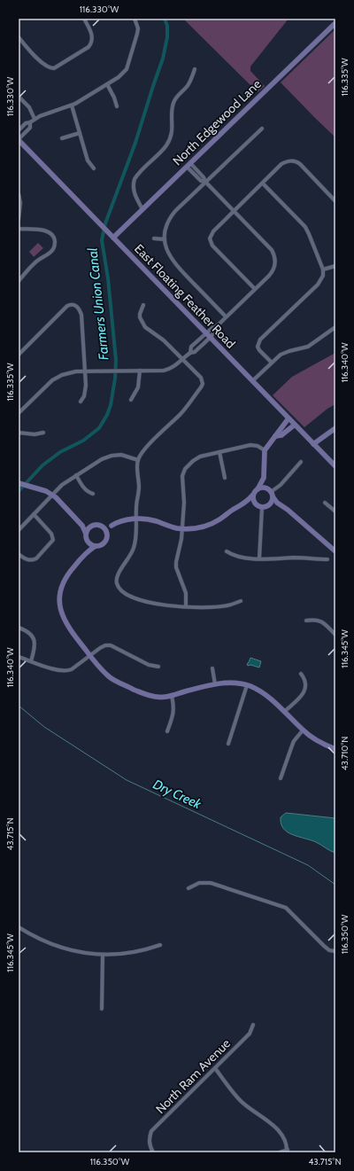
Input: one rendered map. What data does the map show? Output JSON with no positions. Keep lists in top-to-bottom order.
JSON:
{
  "streets": {
    "street": ["North Edgewood Lane", "East Floating Feather Road", "North Ram Avenue"]
  },
  "crossings": [
    ["North Edgewood Lane", "East Floating Feather Road"]
  ],
  "water": ["Farmers Union Canal", "Dry Creek"],
  "coordinates": [
    "116.330°W",
    "116.335°W",
    "116.340°W",
    "116.345°W",
    "43.710°N",
    "43.715°N",
    "116.350°W"
  ]
}
